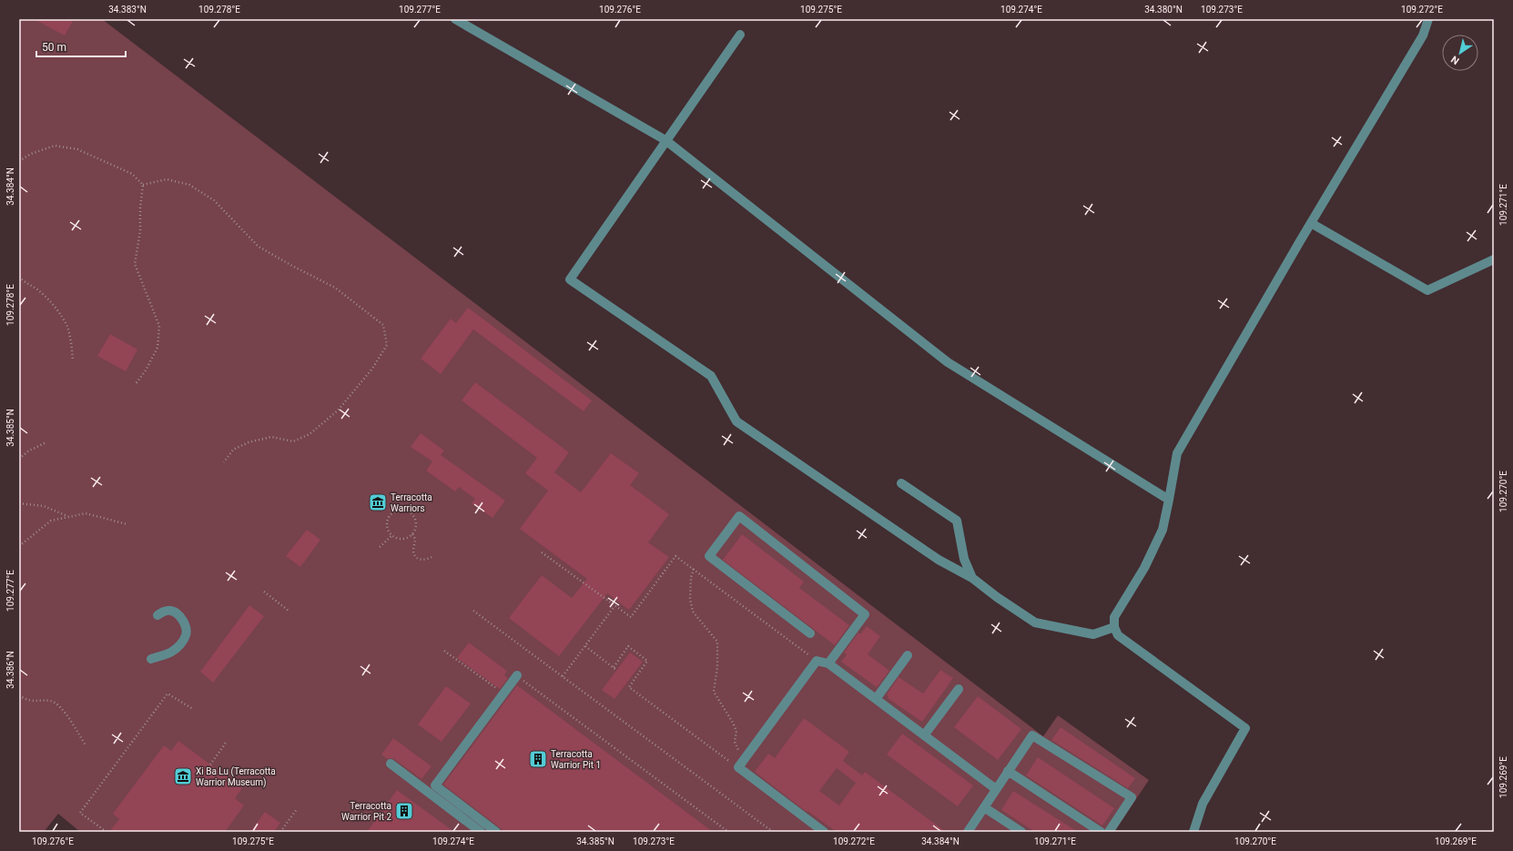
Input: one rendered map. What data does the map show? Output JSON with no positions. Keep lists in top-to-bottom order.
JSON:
{
  "places": {
    "museum": ["Terracotta Warriors", "Xi Ba Lu (Terracotta Warrior Museum)"],
    "building": ["Terracotta Warrior Pit 1", "Terracotta Warrior Pit 2"]
  },
  "scale_bar": "50 m",
  "north": "bottom left",
  "coordinates": [
    "34.383°N",
    "109.278°E",
    "109.277°E",
    "109.276°E",
    "109.275°E",
    "109.274°E",
    "34.380°N",
    "109.273°E",
    "109.272°E",
    "34.384°N",
    "109.271°E",
    "34.385°N",
    "109.270°E",
    "34.386°N",
    "109.269°E"
  ]
}
